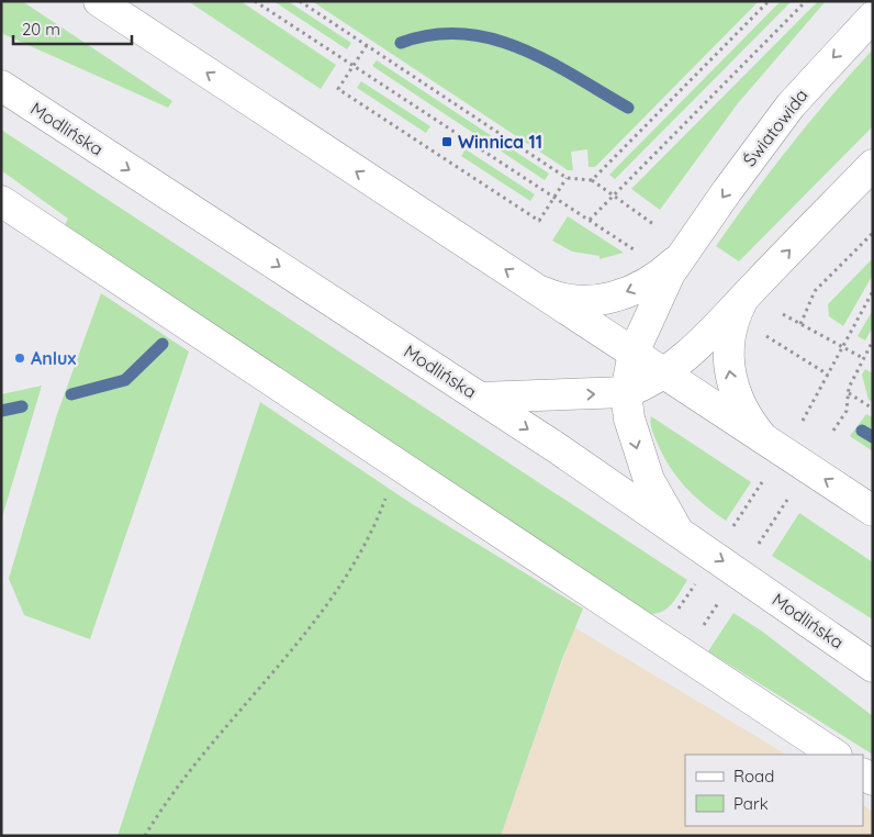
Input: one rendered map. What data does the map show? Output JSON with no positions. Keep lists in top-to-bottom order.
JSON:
{
  "streets": {
    "main road": ["Światowida", "Modlińska"]
  },
  "crossings": [
    ["Światowida", "Modlińska"]
  ],
  "places": {
    "transit": ["Winnica 11"],
    "other": ["Anlux"]
  },
  "legend": ["Road", "Park"],
  "scale_bar": "20 m"
}
